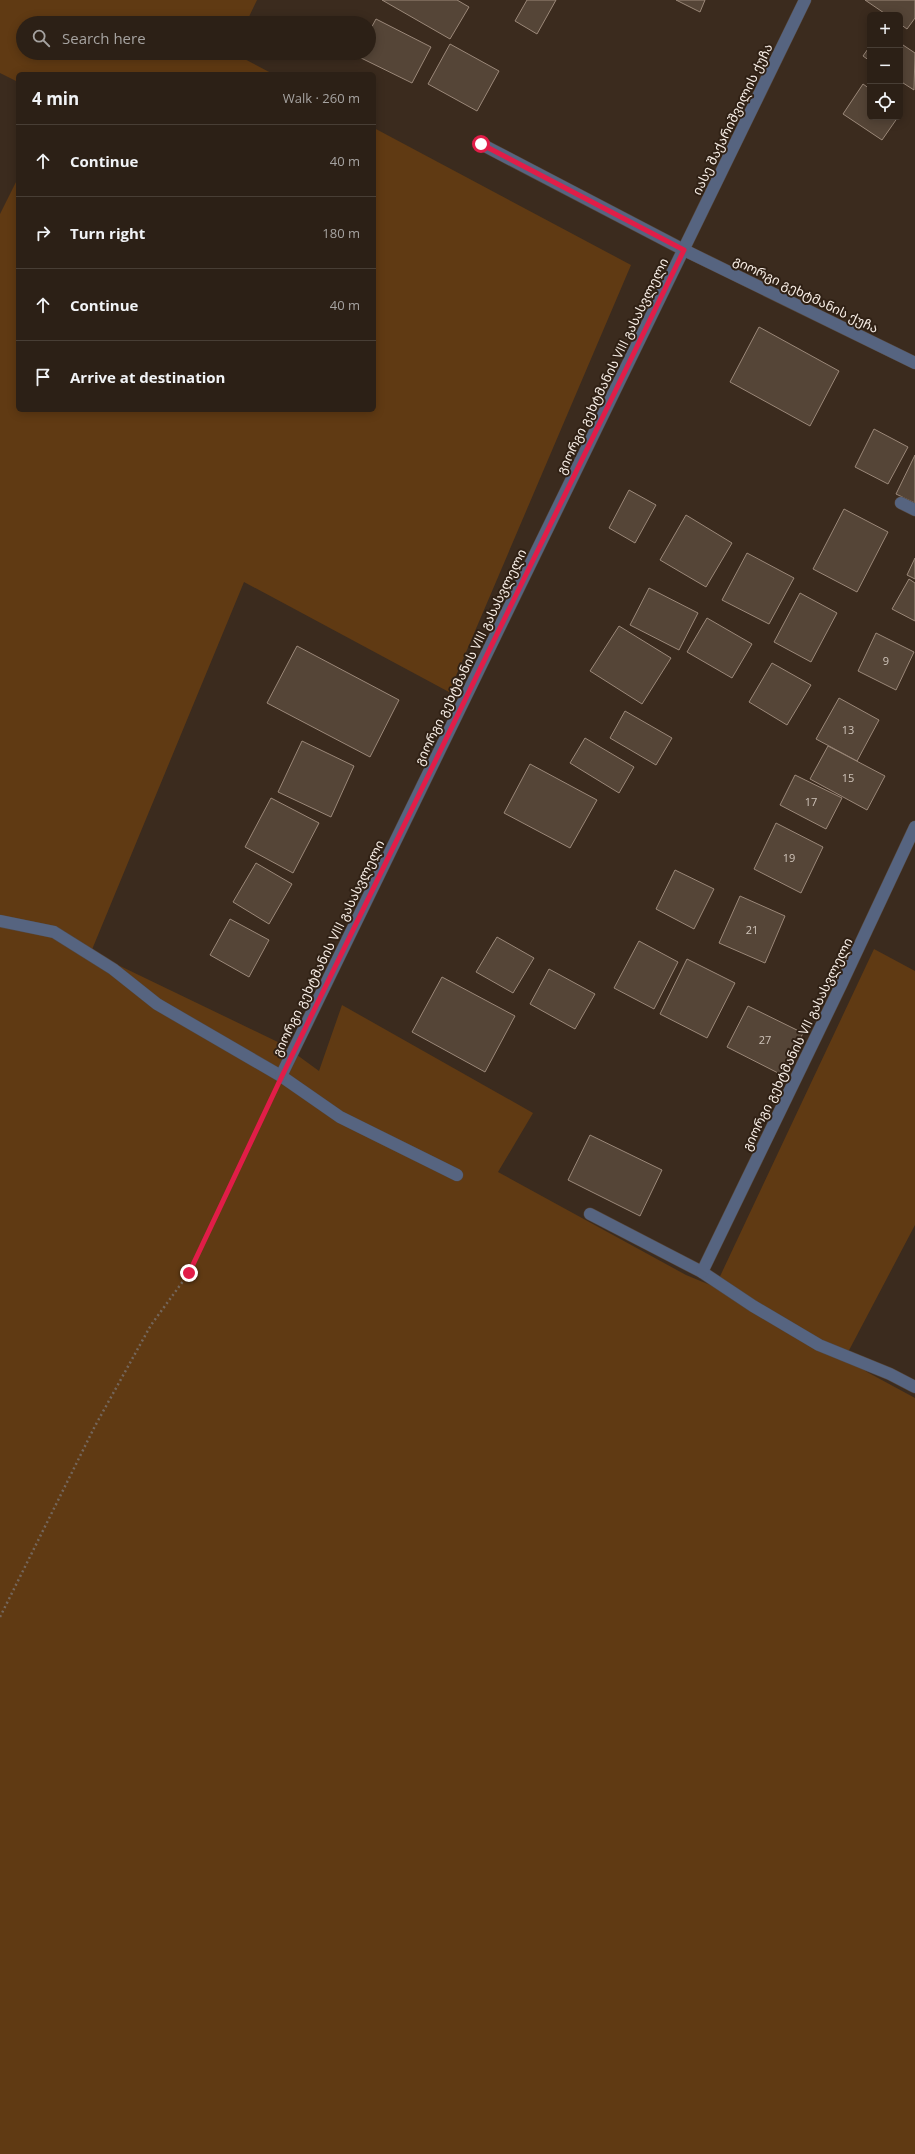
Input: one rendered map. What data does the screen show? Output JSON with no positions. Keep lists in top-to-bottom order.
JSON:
{
  "streets": {
    "street": [
      "იასე შაქარიშვილის ქუჩა",
      "გიორგი გეხტმანის ქუჩა",
      "გიორგი გეხტმანის VIII გასასვლელი",
      "გიორგი გეხტმანის VII გასასვლელი"
    ]
  },
  "crossings": [
    ["იასე შაქარიშვილის ქუჩა", "გიორგი გეხტმანის ქუჩა"],
    ["იასე შაქარიშვილის ქუჩა", "გიორგი გეხტმანის VIII გასასვლელი"],
    ["გიორგი გეხტმანის ქუჩა", "გიორგი გეხტმანის VIII გასასვლელი"]
  ],
  "house_numbers": [
    "9",
    "13",
    "15",
    "17",
    "19",
    "21",
    "27"
  ],
  "page": {
    "map_buttons": ["+", "−"],
    "search": "Search here",
    "heading": ["4 min", "Walk · 260 m"],
    "list": [
      ["Continue", "40 m"],
      ["Turn right", "180 m"],
      ["Continue", "40 m"],
      "Arrive at destination"
    ]
  }
}
